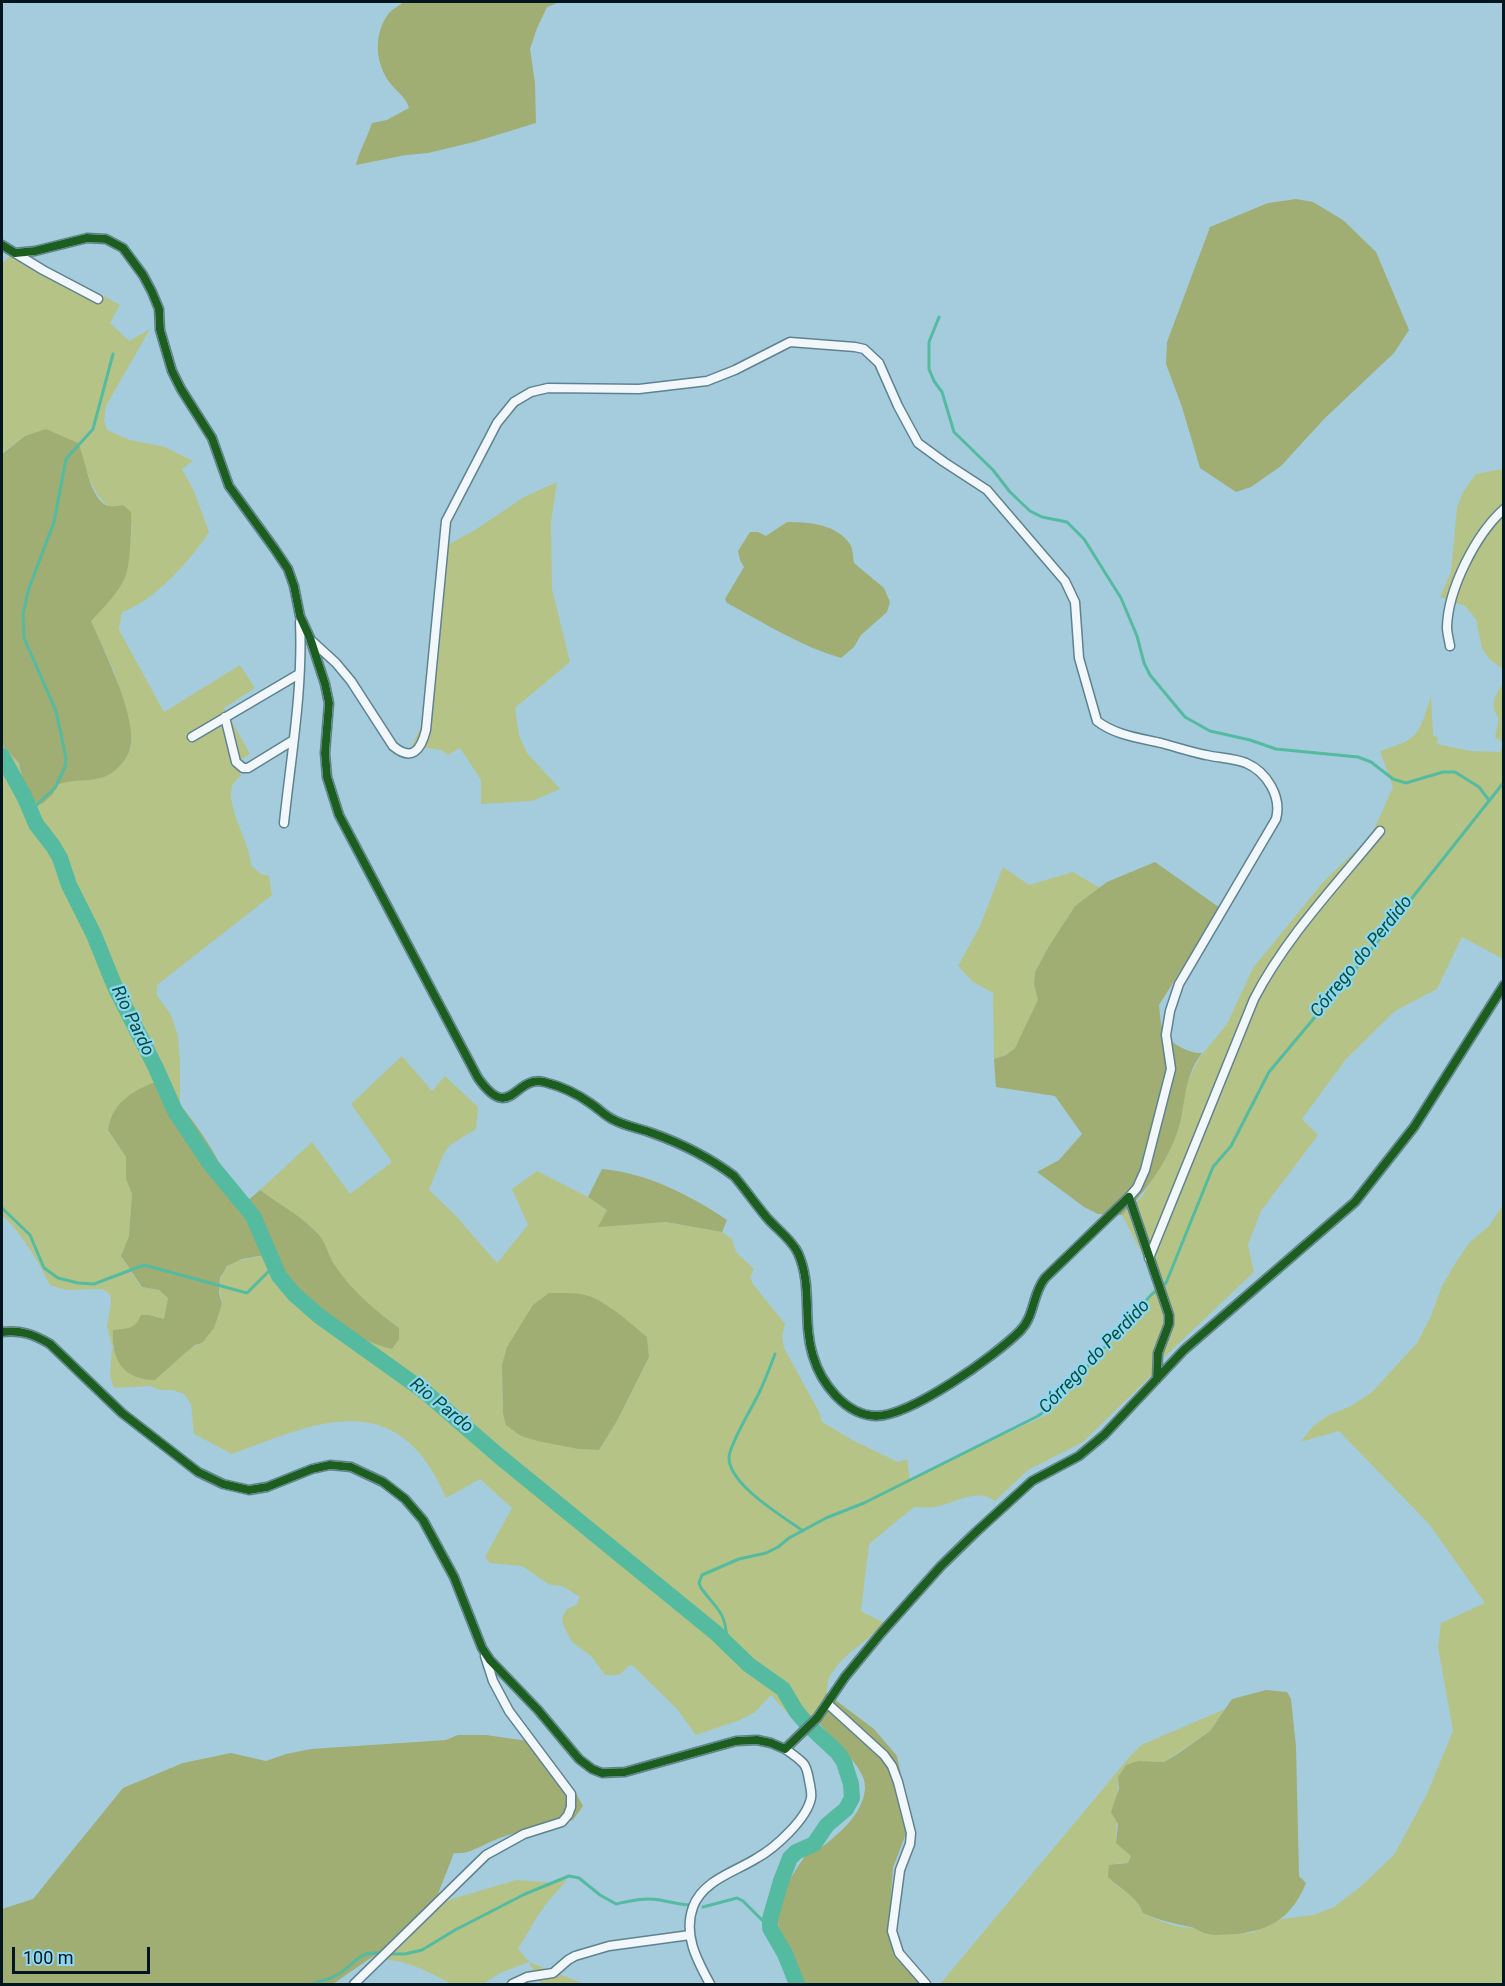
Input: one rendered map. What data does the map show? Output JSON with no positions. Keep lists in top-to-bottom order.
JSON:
{
  "water": ["Córrego do Perdido", "Rio Pardo"],
  "scale_bar": "100 m"
}
